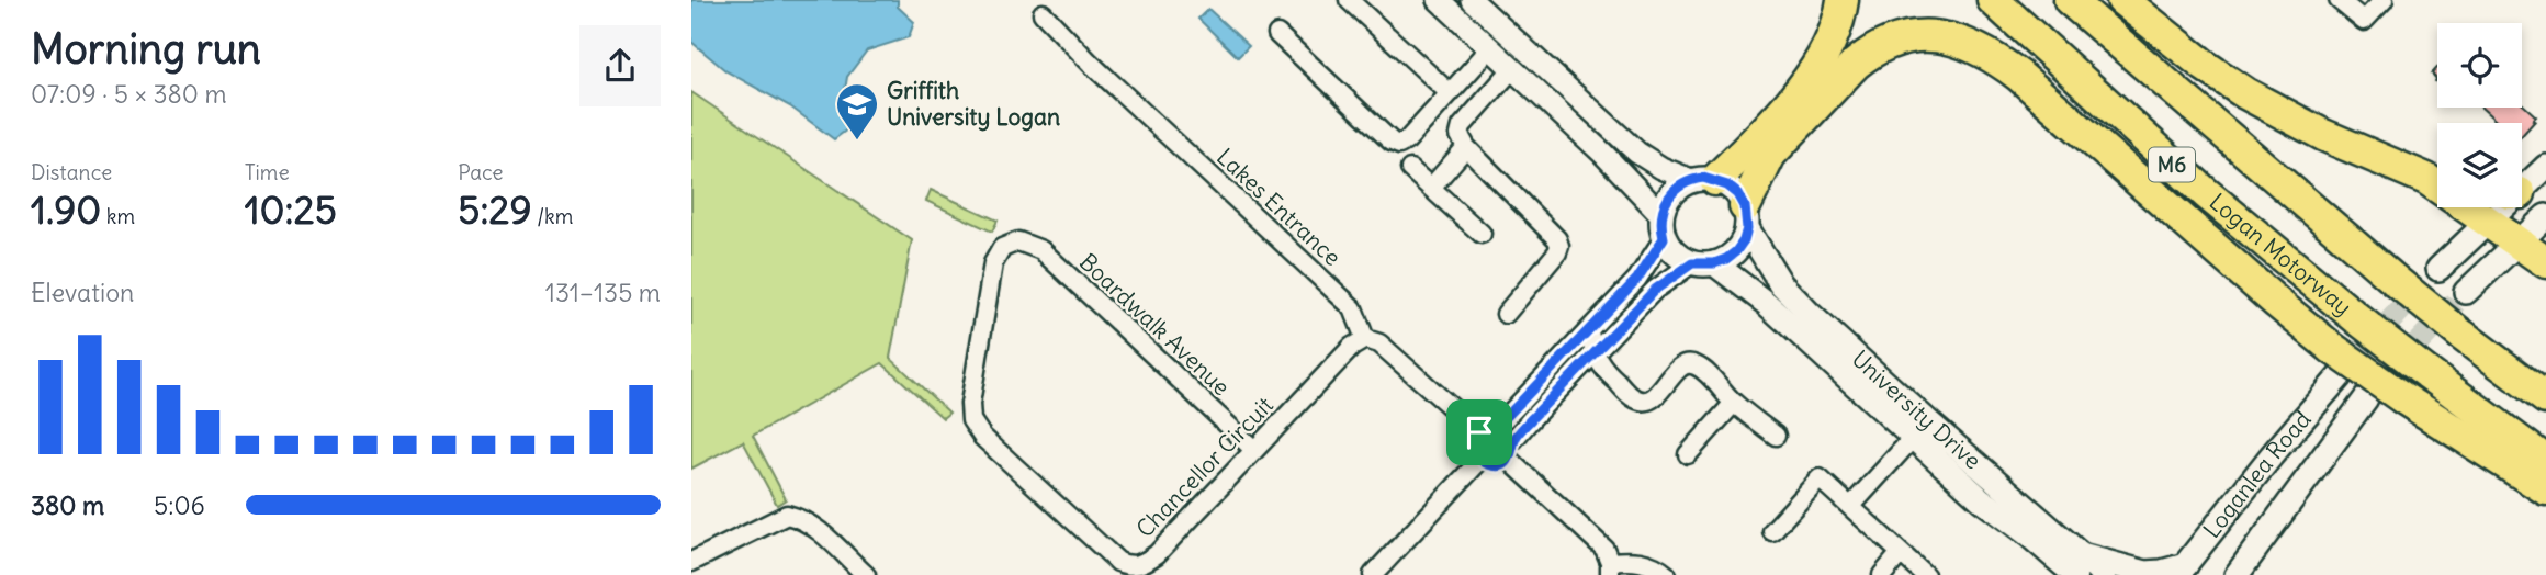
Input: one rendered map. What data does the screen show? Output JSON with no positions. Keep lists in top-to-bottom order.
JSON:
{
  "streets": {
    "highway": ["M6", "Logan Motorway"],
    "main road": ["University Drive", "Loganlea Road"],
    "street": ["Lakes Entrance", "Boardwalk Avenue", "Chancellor Circuit"]
  },
  "crossings": [
    ["Lakes Entrance", "Chancellor Circuit"],
    ["Boardwalk Avenue", "Chancellor Circuit"]
  ],
  "places": {
    "school or university": ["Griffith University Logan"]
  },
  "page": {
    "heading": ["Morning run", "07:09 · 5 × 380 m"],
    "stats": [
      ["Distance", "1.90 km"],
      ["Time", "10:25"],
      ["Pace", "5:29 /km"]
    ],
    "chart": ["Elevation", "131–135 m"],
    "list": [
      {
        "name": "380 m",
        "note": "5:06"
      }
    ]
  }
}
